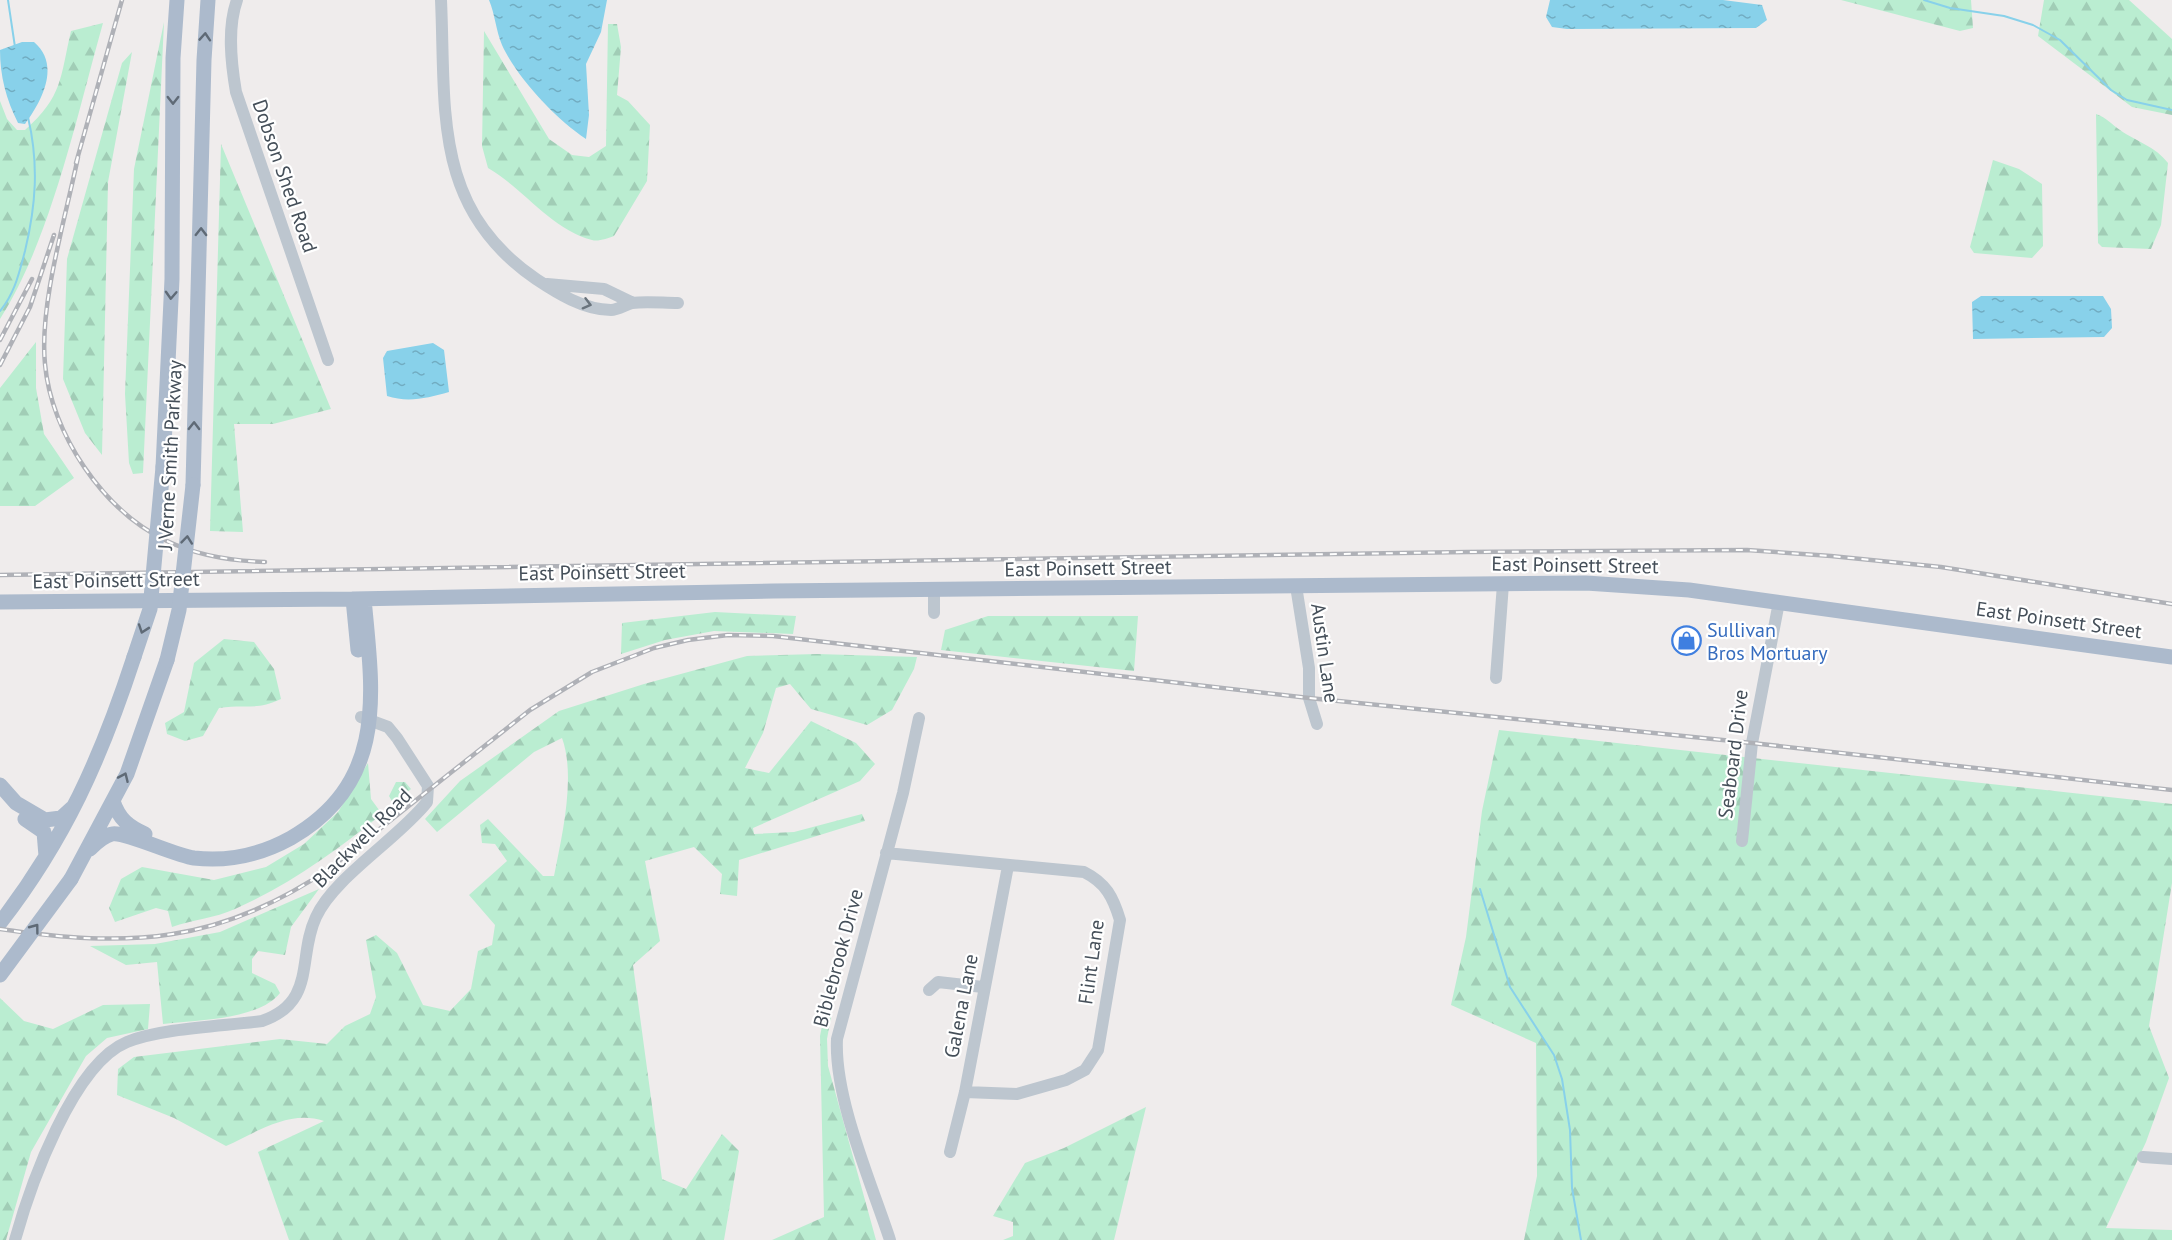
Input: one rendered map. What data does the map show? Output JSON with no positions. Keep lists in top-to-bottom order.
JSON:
{
  "streets": {
    "main road": ["J Verne Smith Parkway", "East Poinsett Street"],
    "street": [
      "Dobson Shed Road",
      "Austin Lane",
      "Seaboard Drive",
      "Blackwell Road",
      "Biblebrook Drive",
      "Flint Lane",
      "Galena Lane"
    ]
  },
  "crossings": [
    ["East Poinsett Street", "Austin Lane"],
    ["East Poinsett Street", "Seaboard Drive"],
    ["Biblebrook Drive", "Flint Lane"],
    ["Flint Lane", "Galena Lane"]
  ],
  "places": {
    "shop": ["Sullivan Bros Mortuary"]
  }
}
